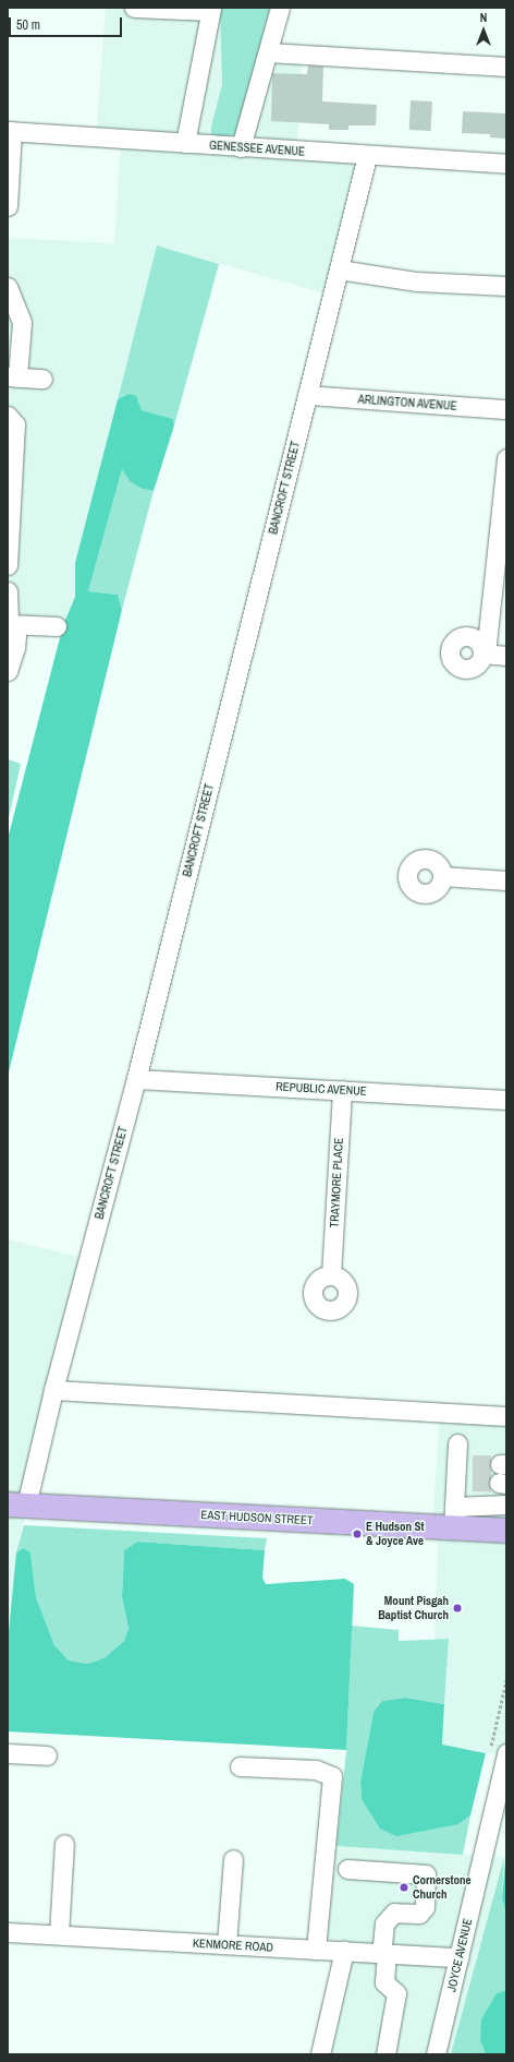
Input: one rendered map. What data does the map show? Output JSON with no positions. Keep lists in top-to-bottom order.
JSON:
{
  "streets": {
    "main road": ["EAST HUDSON STREET"],
    "street": [
      "GENESSEE AVENUE",
      "ARLINGTON AVENUE",
      "BANCROFT STREET",
      "REPUBLIC AVENUE",
      "TRAYMORE PLACE",
      "KENMORE ROAD",
      "JOYCE AVENUE"
    ]
  },
  "crossings": [
    ["GENESSEE AVENUE", "BANCROFT STREET"],
    ["ARLINGTON AVENUE", "BANCROFT STREET"],
    ["BANCROFT STREET", "REPUBLIC AVENUE"],
    ["BANCROFT STREET", "EAST HUDSON STREET"],
    ["REPUBLIC AVENUE", "TRAYMORE PLACE"],
    ["KENMORE ROAD", "JOYCE AVENUE"]
  ],
  "places": ["E Hudson St & Joyce Ave", "Mount Pisgah Baptist Church", "Cornerstone Church"],
  "scale_bar": "50 m",
  "north": "top"
}
